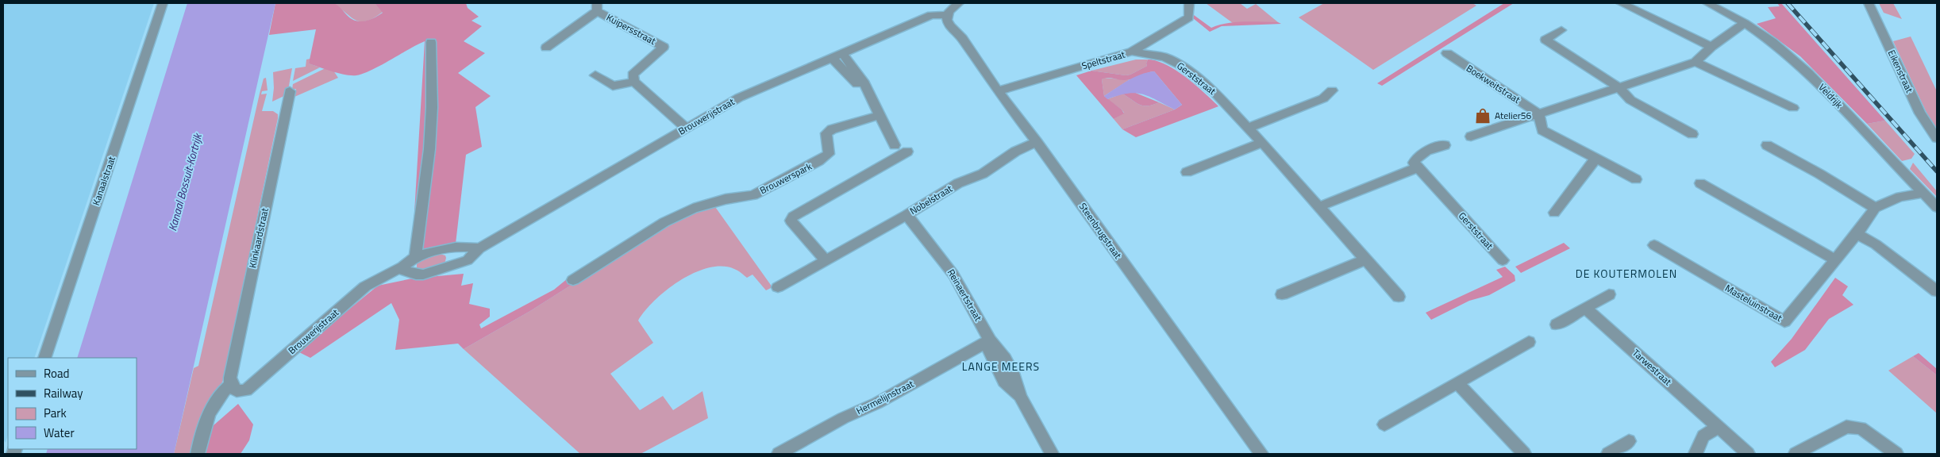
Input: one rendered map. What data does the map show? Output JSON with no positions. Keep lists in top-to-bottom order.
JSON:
{
  "streets": {
    "street": [
      "Kuipersstraat",
      "Speltstraat",
      "Eikenstraat",
      "Gerststraat",
      "Boekweitstraat",
      "Veldrijk",
      "Brouwerijstraat",
      "Brouwerspark",
      "Kanaalstraat",
      "Nobelstraat",
      "Steenbrugstraat",
      "Klinkaardstraat",
      "Reinaertstraat",
      "Masteluinstraat",
      "Tarwestraat",
      "Hermelijnstraat"
    ]
  },
  "crossings": [
    ["Speltstraat", "Gerststraat"],
    ["Speltstraat", "Steenbrugstraat"],
    ["Brouwerijstraat", "Steenbrugstraat"],
    ["Brouwerijstraat", "Klinkaardstraat"],
    ["Nobelstraat", "Steenbrugstraat"],
    ["Nobelstraat", "Reinaertstraat"],
    ["Reinaertstraat", "Hermelijnstraat"]
  ],
  "districts": ["DE KOUTERMOLEN", "LANGE MEERS"],
  "water": ["Kanaal Bossuit-Kortrijk"],
  "places": {
    "shop": ["Atelier56"]
  },
  "legend": [
    "Road",
    "Railway",
    "Park",
    "Water"
  ]
}
